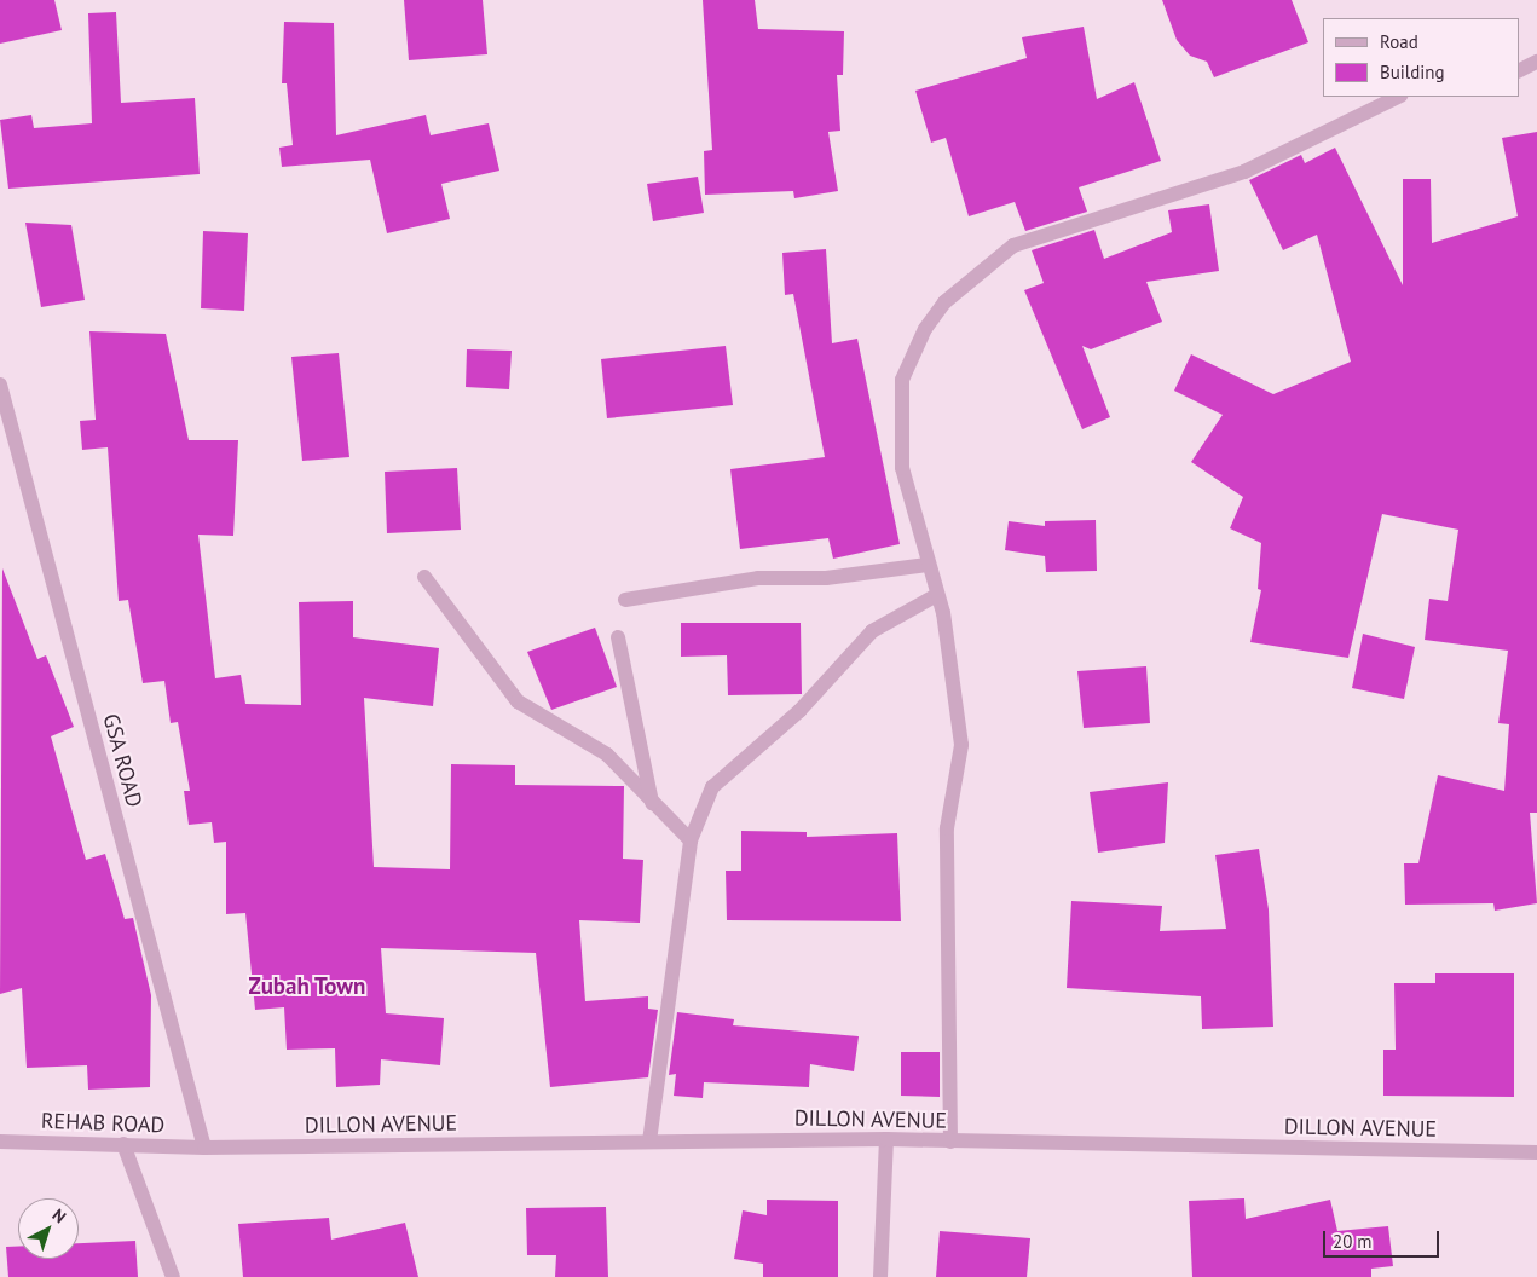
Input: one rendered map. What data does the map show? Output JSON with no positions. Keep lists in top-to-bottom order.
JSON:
{
  "streets": {
    "street": ["GSA ROAD", "DILLON AVENUE", "REHAB ROAD"]
  },
  "crossings": [
    ["GSA ROAD", "DILLON AVENUE"],
    ["GSA ROAD", "REHAB ROAD"],
    ["DILLON AVENUE", "REHAB ROAD"]
  ],
  "districts": ["Zubah Town"],
  "legend": ["Road", "Building"],
  "scale_bar": "20 m",
  "north": "top right"
}
